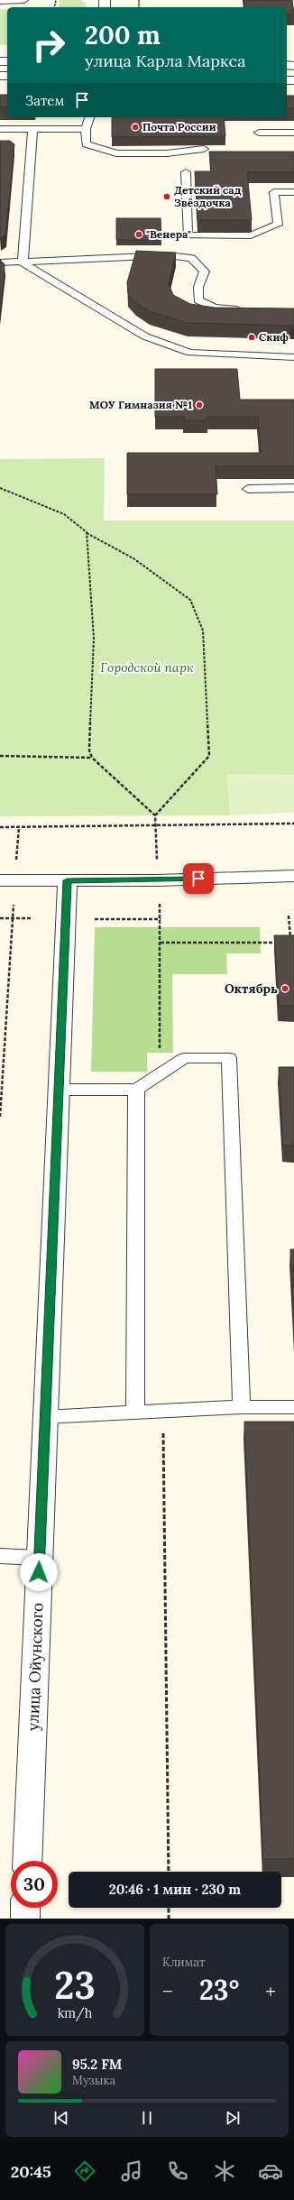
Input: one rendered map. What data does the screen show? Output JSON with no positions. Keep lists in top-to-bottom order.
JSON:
{
  "streets": {
    "street": ["улица Ойунского"]
  },
  "parks": ["Городской парк"],
  "places": [
    "Почта России",
    "Детский сад Звёздочка",
    "\"Венера\"",
    "Скиф",
    "МОУ Гимназия №1",
    "Октябрь"
  ],
  "page": {
    "turn": ["200 m", "улица Карла Маркса"],
    "then": "Затем",
    "limit": "30",
    "trip": "20:46 · 1 мин · 230 m",
    "tile": "Климат",
    "heat": ["−", "23°", "+"],
    "song": ["95.2 FM", "Музыка"],
    "tabs": "20:45",
    "gauge": ["23", "km/h"]
  }
}
